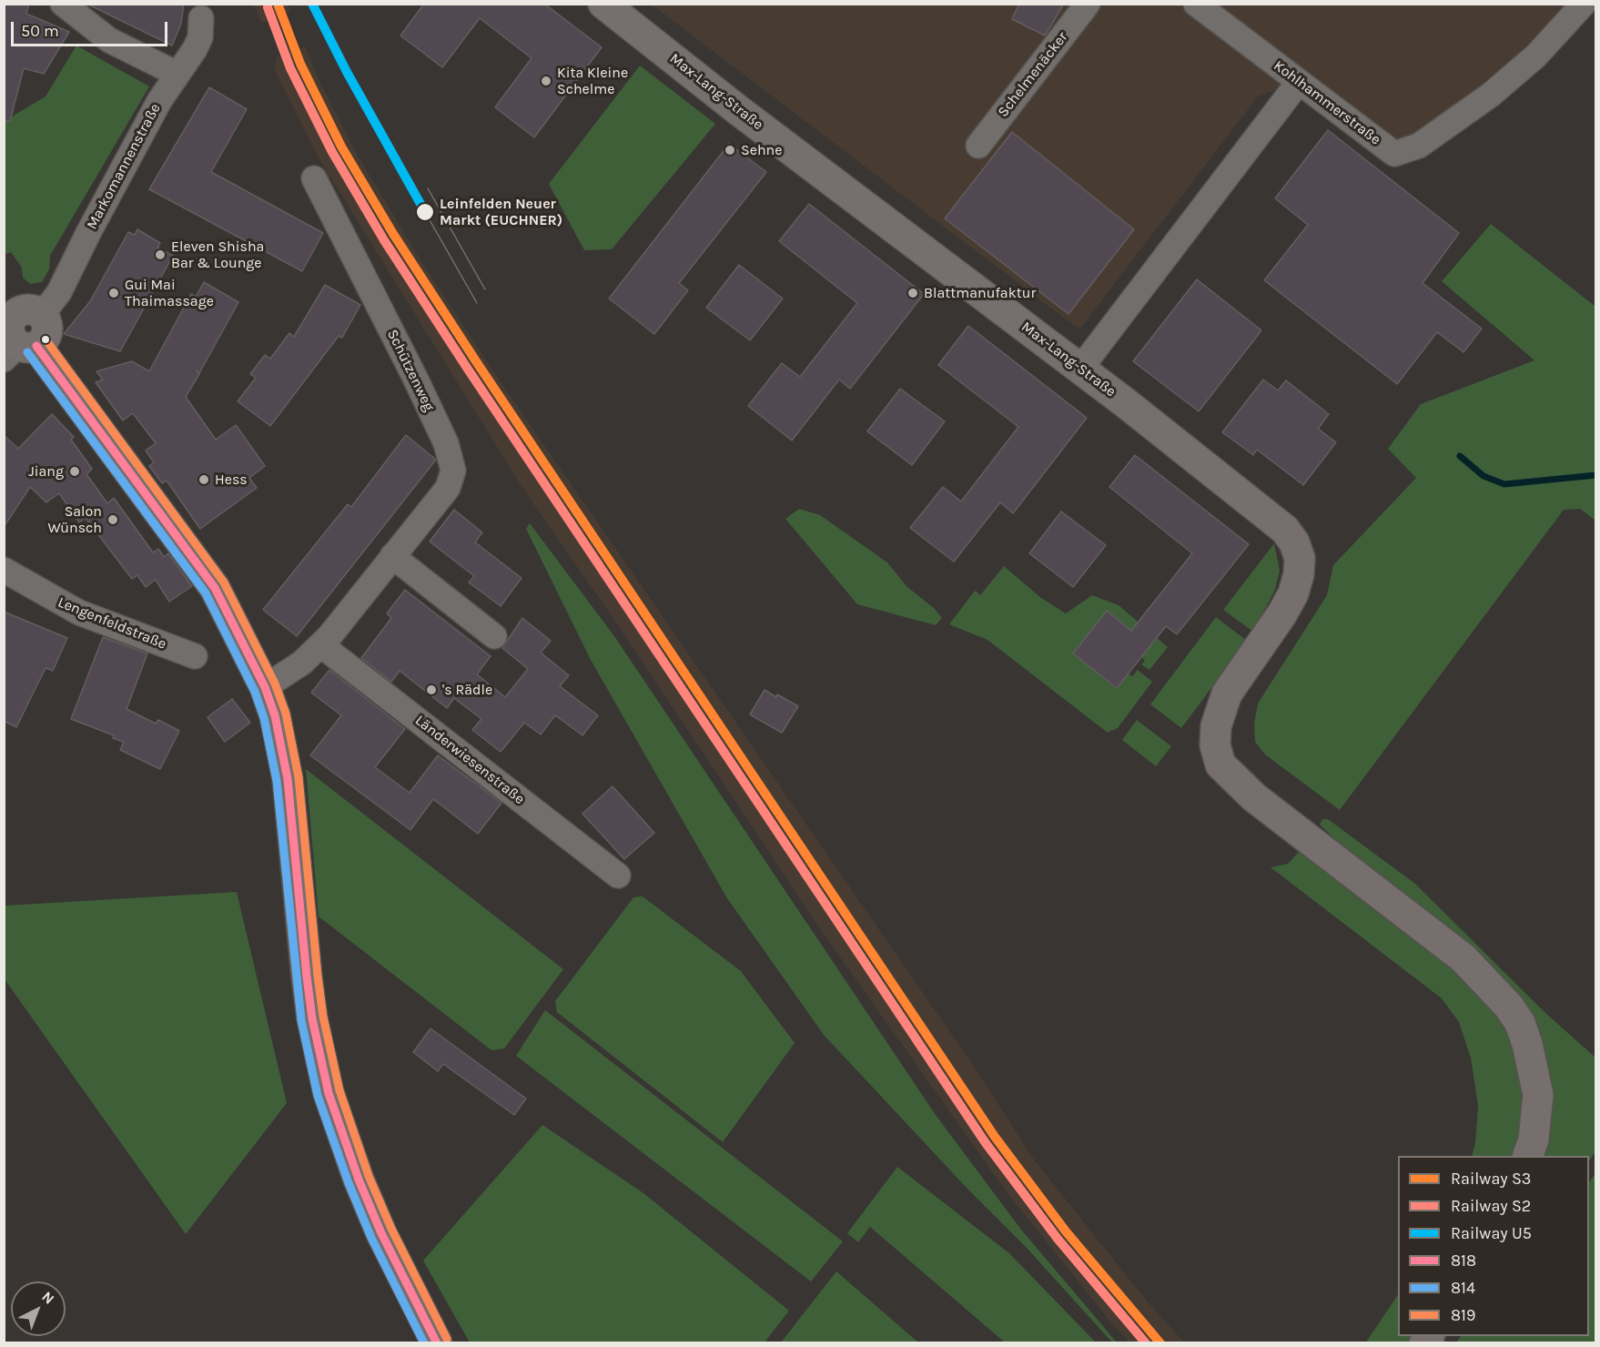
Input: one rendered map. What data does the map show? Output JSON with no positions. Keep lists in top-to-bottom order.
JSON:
{
  "streets": {
    "main road": ["Max-Lang-Straße"],
    "street": [
      "Schelmenäcker",
      "Kohlhammerstraße",
      "Markomannenstraße",
      "Schützenweg",
      "Lengenfeldstraße",
      "Länderwiesenstraße"
    ]
  },
  "crossings": [
    ["Schützenweg", "Länderwiesenstraße"]
  ],
  "places": [
    "Kita Kleine Schelme",
    "Sehne",
    "Leinfelden Neuer Markt (EUCHNER)",
    "Eleven Shisha Bar & Lounge",
    "Gui Mai Thaimassage",
    "Blattmanufaktur",
    "Jiang",
    "Hess",
    "Salon Wünsch",
    "'s Rädle"
  ],
  "lines": [
    "rail line S3",
    "rail line U5",
    "rail line S2",
    "transit line 819",
    "transit line 818",
    "transit line 814"
  ],
  "legend": [
    "Railway S3",
    "Railway S2",
    "Railway U5",
    "818",
    "814",
    "819"
  ],
  "scale_bar": "50 m",
  "north": "top right"
}
